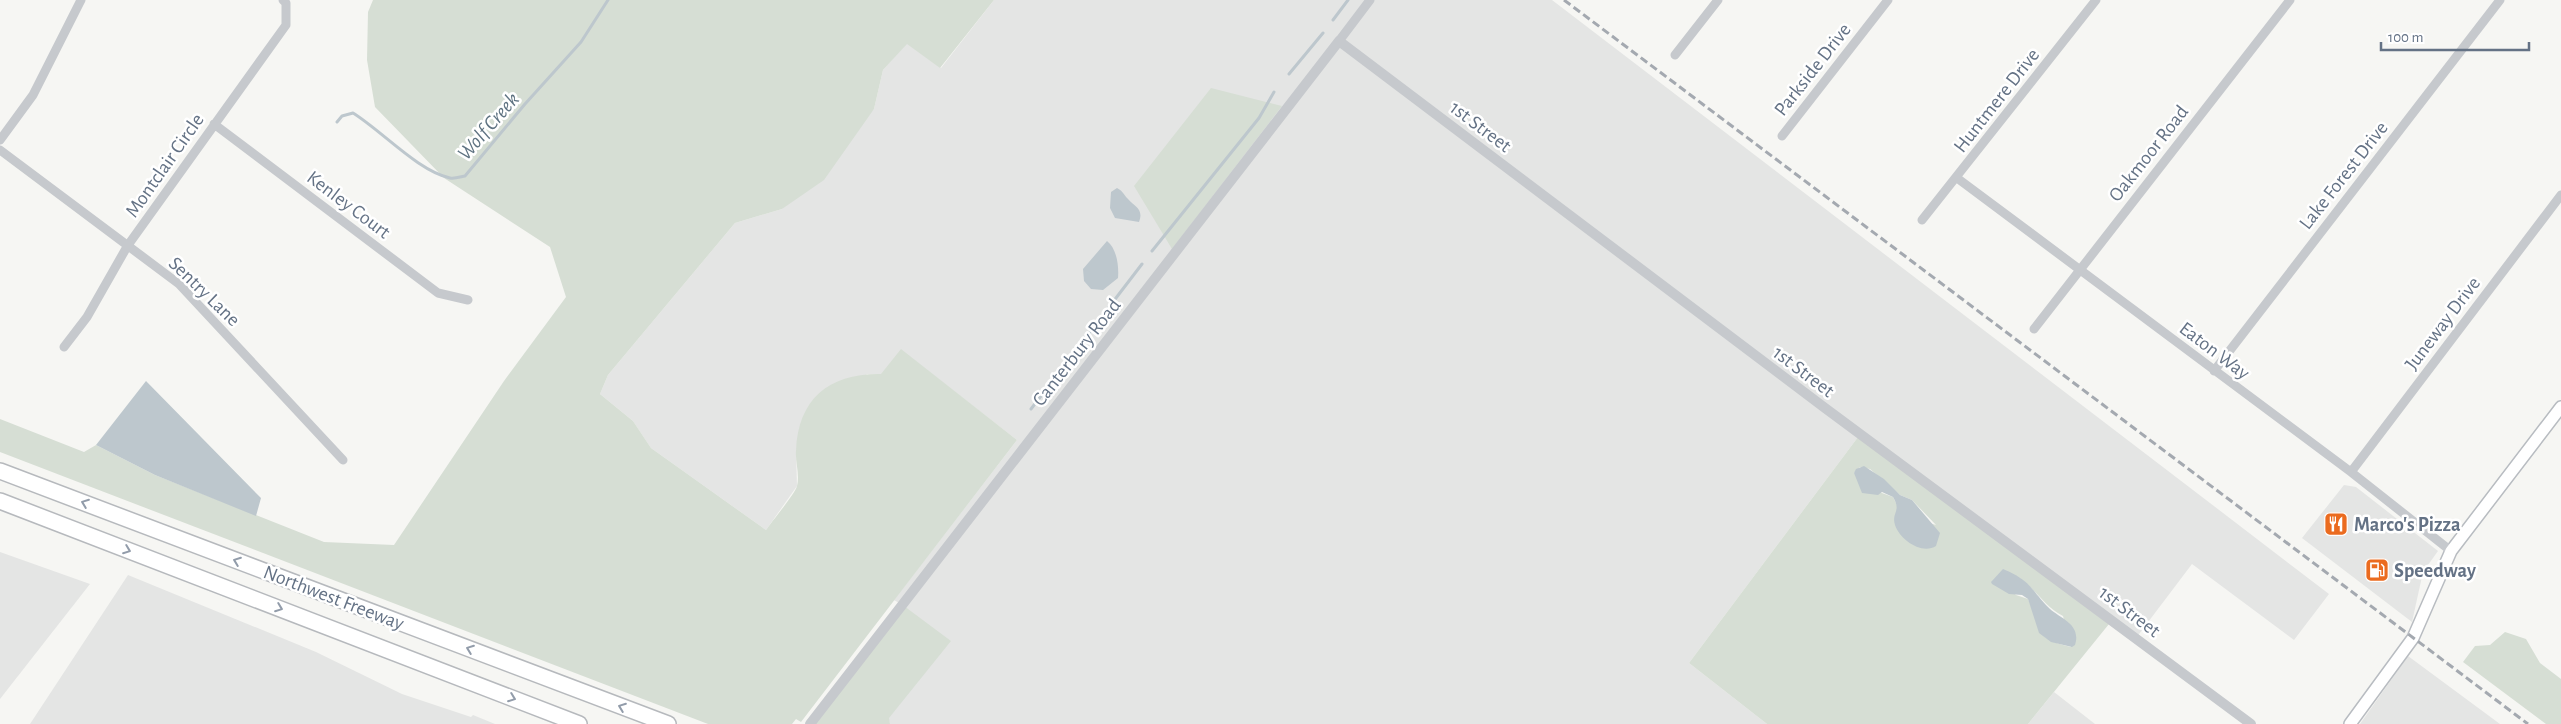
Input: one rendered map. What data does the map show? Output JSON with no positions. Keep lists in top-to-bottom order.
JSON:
{
  "streets": {
    "highway": ["Northwest Freeway"],
    "street": [
      "Parkside Drive",
      "Huntmere Drive",
      "1st Street",
      "Oakmoor Road",
      "Montclair Circle",
      "Lake Forest Drive",
      "Kenley Court",
      "Sentry Lane",
      "Juneway Drive",
      "Eaton Way",
      "Canterbury Road"
    ]
  },
  "crossings": [
    ["Huntmere Drive", "Eaton Way"],
    ["1st Street", "Canterbury Road"],
    ["Oakmoor Road", "Eaton Way"],
    ["Montclair Circle", "Kenley Court"],
    ["Montclair Circle", "Sentry Lane"],
    ["Lake Forest Drive", "Eaton Way"],
    ["Juneway Drive", "Eaton Way"]
  ],
  "water": ["Wolf Creek"],
  "places": {
    "restaurant": ["Marco's Pizza"],
    "fuel station": ["Speedway"]
  },
  "scale_bar": "100 m"
}
